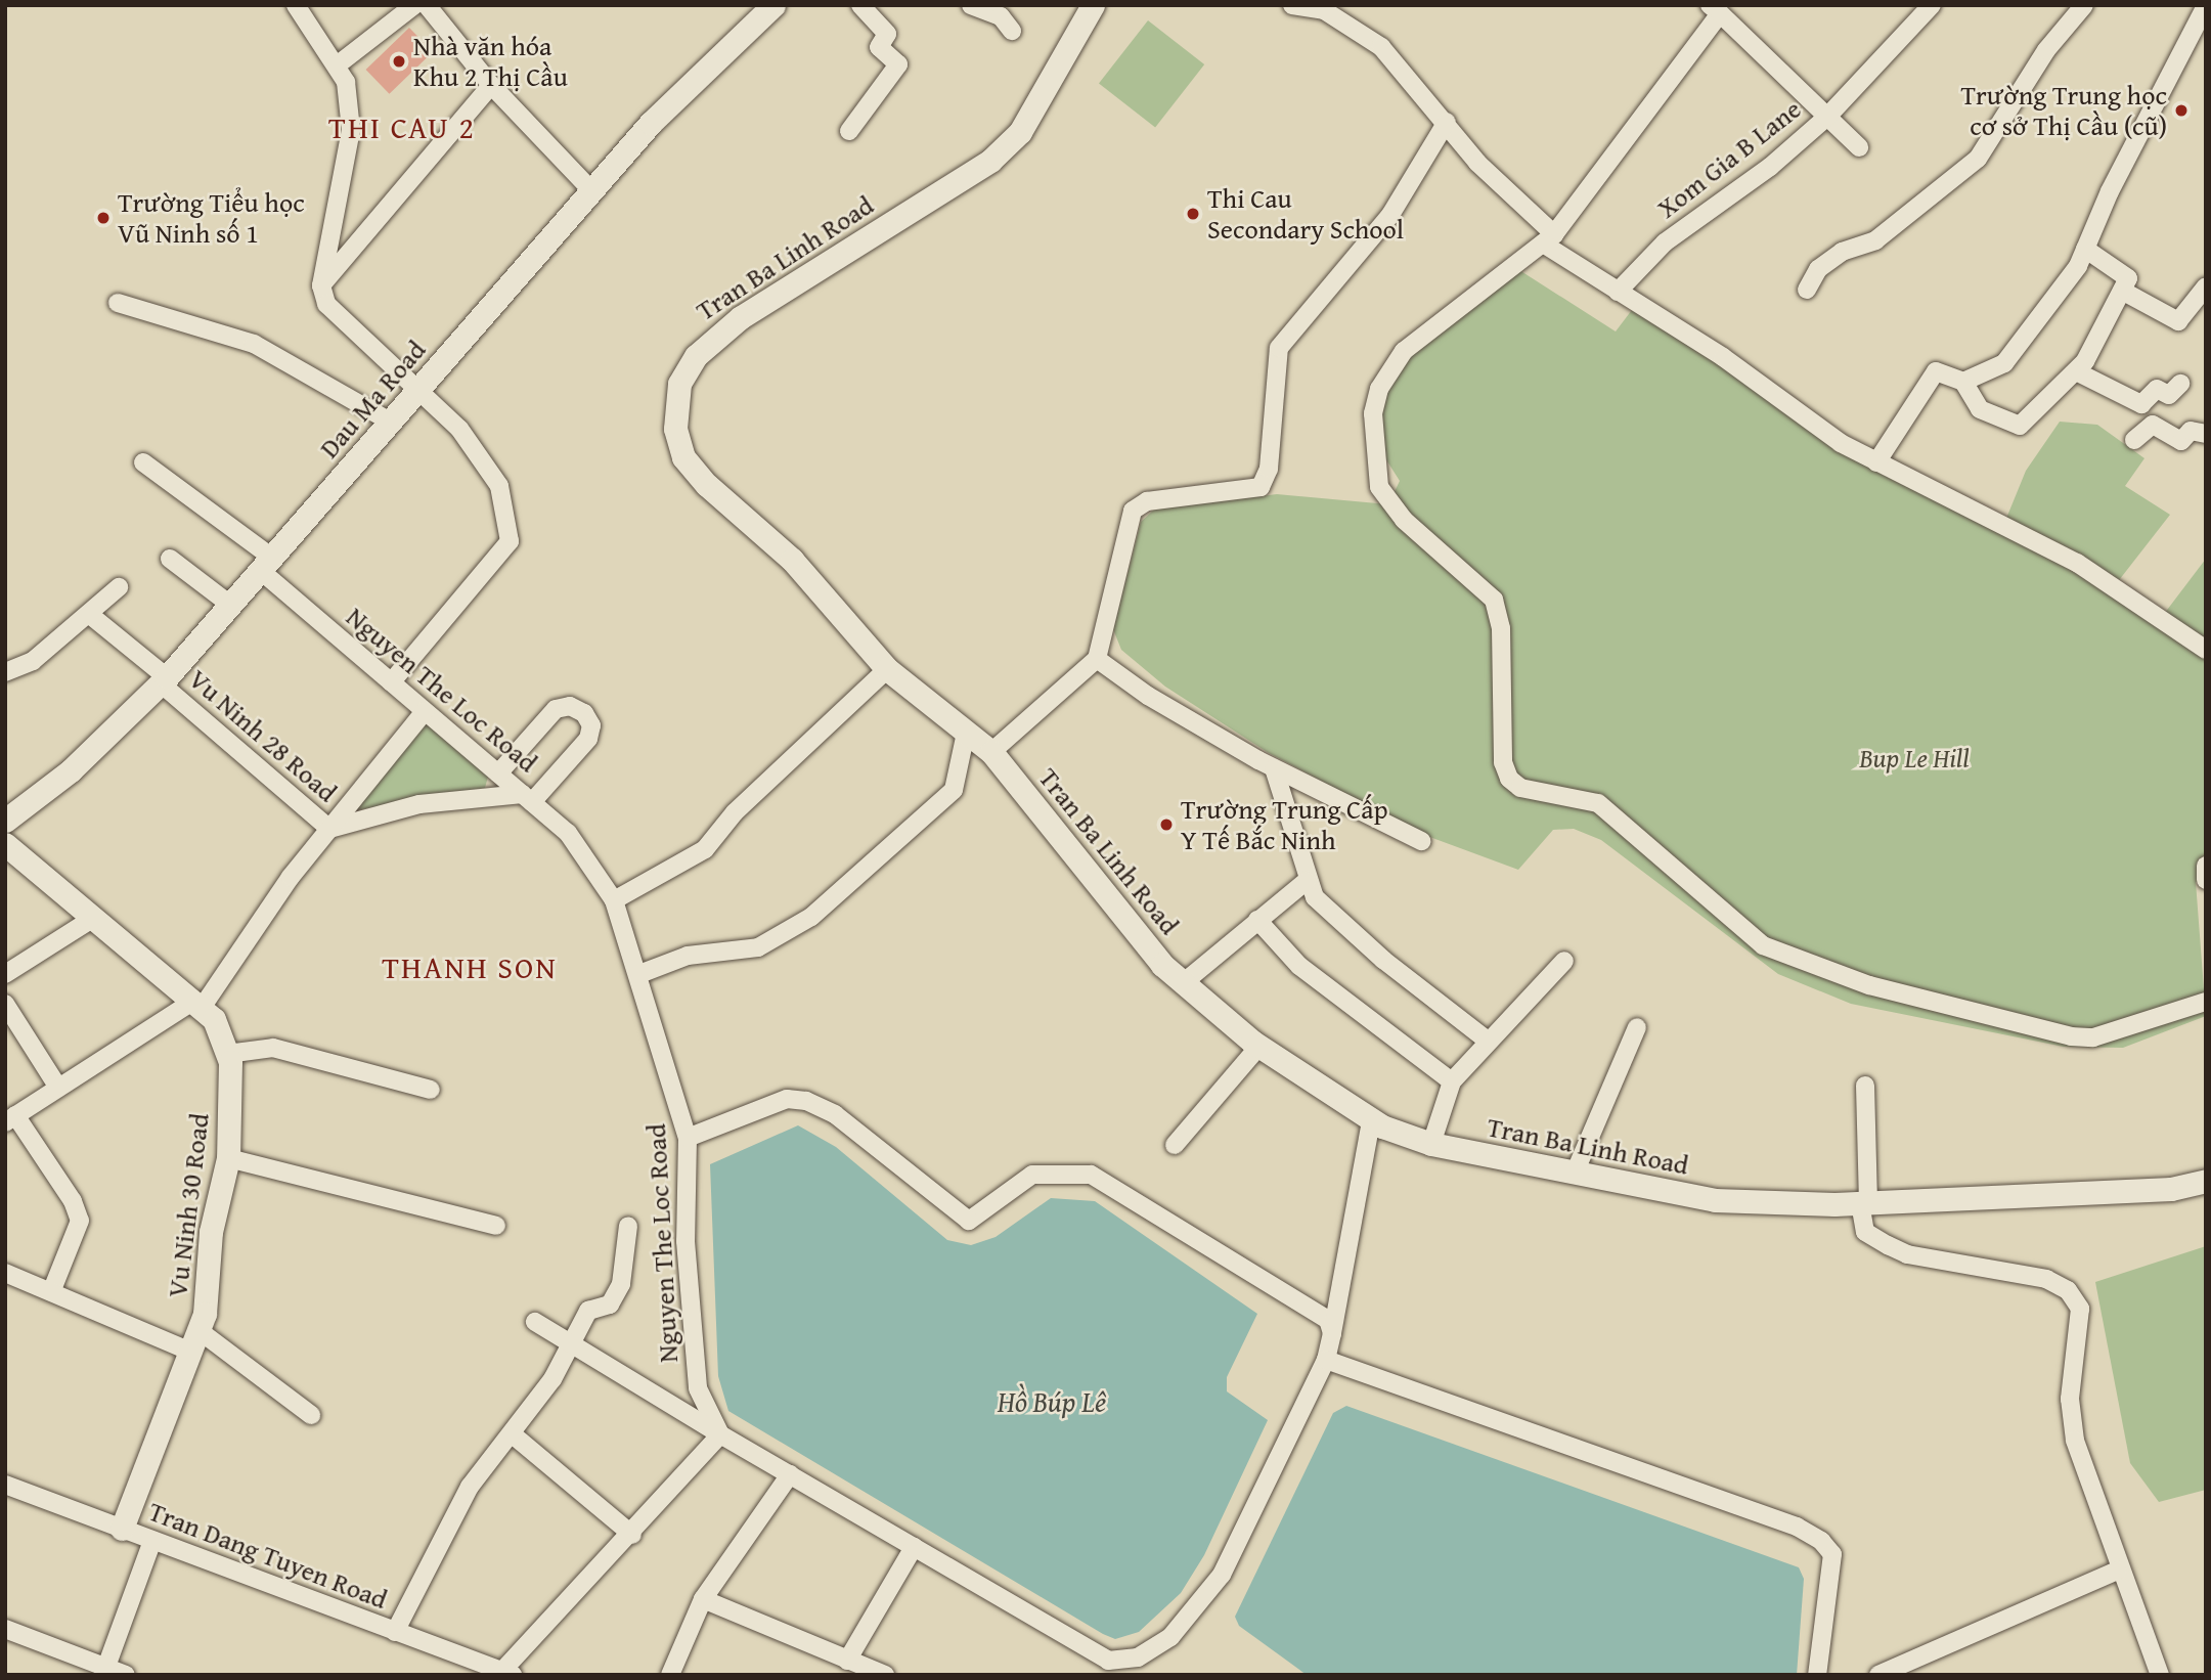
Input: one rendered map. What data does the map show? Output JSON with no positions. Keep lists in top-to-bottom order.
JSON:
{
  "streets": {
    "street": [
      "Xom Gia B Lane",
      "Tran Ba Linh Road",
      "Dau Ma Road",
      "Nguyen The Loc Road",
      "Vu Ninh 28 Road",
      "Vu Ninh 30 Road",
      "Tran Dang Tuyen Road"
    ]
  },
  "crossings": [
    ["Dau Ma Road", "Nguyen The Loc Road"],
    ["Dau Ma Road", "Vu Ninh 28 Road"],
    ["Vu Ninh 30 Road", "Tran Dang Tuyen Road"]
  ],
  "districts": ["THI CAU 2", "THANH SON"],
  "water": ["Hồ Búp Lê"],
  "parks": ["Bup Le Hill"],
  "places": [
    "Nhà văn hóa Khu 2 Thị Cầu",
    "Trường Trung học cơ sở Thị Cầu (cũ)",
    "Thi Cau Secondary School",
    "Trường Tiểu học Vũ Ninh số 1",
    "Trường Trung Cấp Y Tế Bắc Ninh"
  ]
}
